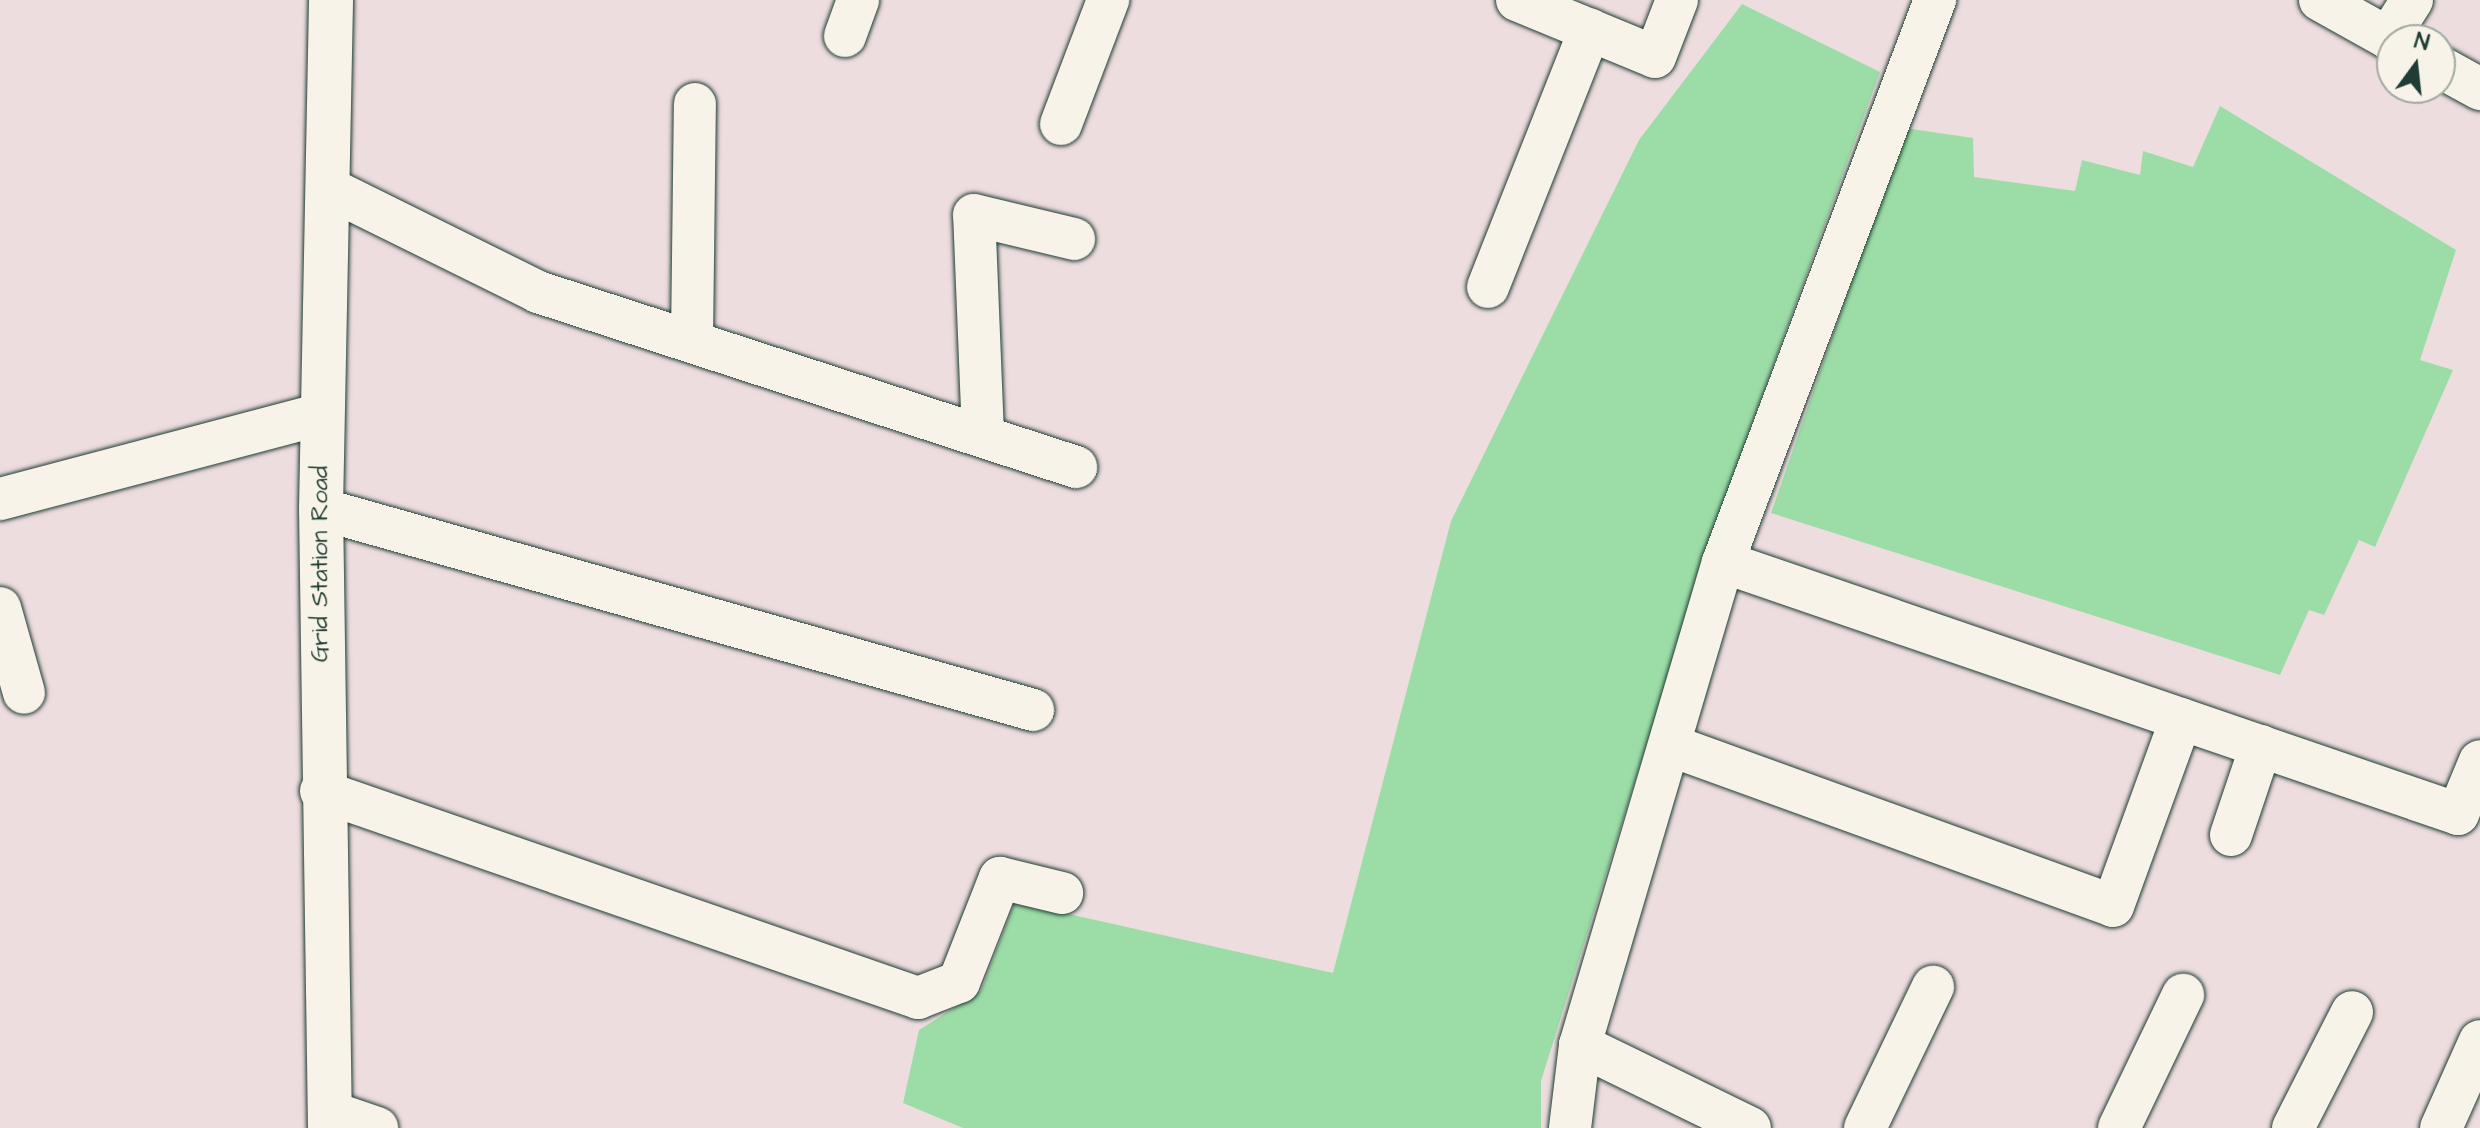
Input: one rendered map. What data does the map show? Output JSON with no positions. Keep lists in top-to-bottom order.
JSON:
{
  "streets": {
    "main road": ["Grid Station Road"]
  },
  "north": "top"
}
